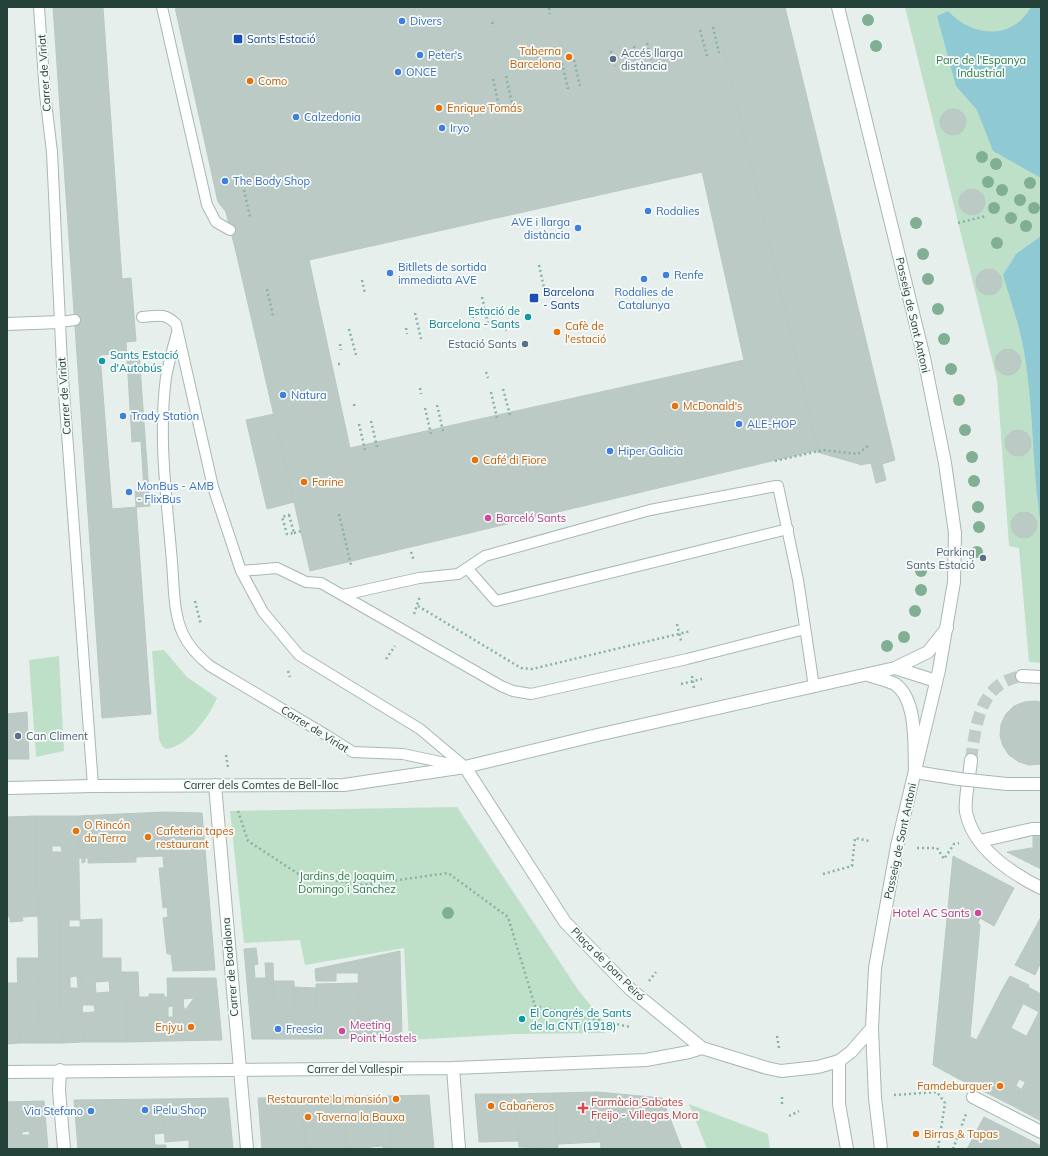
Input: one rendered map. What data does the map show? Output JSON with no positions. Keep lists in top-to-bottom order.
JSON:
{
  "streets": {
    "street": [
      "Passeig de Sant Antoni",
      "Carrer dels Comtes de Bell-lloc",
      "Plaça de Joan Peiró",
      "Carrer de Badalona",
      "Carrer del Vallespir"
    ],
    "lane": ["Carrer de Viriat"]
  },
  "crossings": [
    ["Carrer de Viriat", "Carrer dels Comtes de Bell-lloc"],
    ["Carrer de Viriat", "Plaça de Joan Peiró"],
    ["Passeig de Sant Antoni", "Carrer dels Comtes de Bell-lloc"],
    ["Carrer dels Comtes de Bell-lloc", "Plaça de Joan Peiró"],
    ["Carrer dels Comtes de Bell-lloc", "Carrer de Badalona"],
    ["Plaça de Joan Peiró", "Carrer del Vallespir"],
    ["Carrer de Badalona", "Carrer del Vallespir"]
  ],
  "parks": ["Parc de l'Espanya Industrial", "Jardins de Joaquim Domingo i Sanchez"],
  "places": {
    "other": [
      "Divers",
      "Peter's",
      "Taberna Barcelona",
      "Accés llarga distància",
      "ONCE",
      "Como",
      "Enrique Tomás",
      "Calzedonia",
      "Iryo",
      "The Body Shop",
      "Rodalies",
      "AVE i llarga distància",
      "Bitllets de sortida immediata AVE",
      "Renfe",
      "Rodalies de Catalunya",
      "Estació de Barcelona - Sants",
      "Cafè de l'estació",
      "Estació Sants",
      "Sants Estació d'Autobús",
      "Natura",
      "McDonald's",
      "Trady Station",
      "ALE-HOP",
      "Hiper Galicia",
      "Café di Fiore",
      "Farine",
      "MonBus - AMB - FlixBus",
      "Barceló Sants",
      "Parking Sants Estació",
      "Can Climent",
      "O Rincón da Terra",
      "Cafeteria tapes restaurant",
      "Hotel AC Sants",
      "El Congrés de Sants de la CNT (1918)",
      "Enjyu",
      "Freesia",
      "Meeting Point Hostels",
      "Famdeburguer",
      "Restaurante la mansión",
      "Cabañeros",
      "iPelu Shop",
      "Via Stefano",
      "Taverna la Bauxa",
      "Birras & Tapas"
    ],
    "transit": ["Sants Estació", "Barcelona - Sants"],
    "health": ["Farmàcia Sabates Freijo - Villegas Mora"]
  }
}
